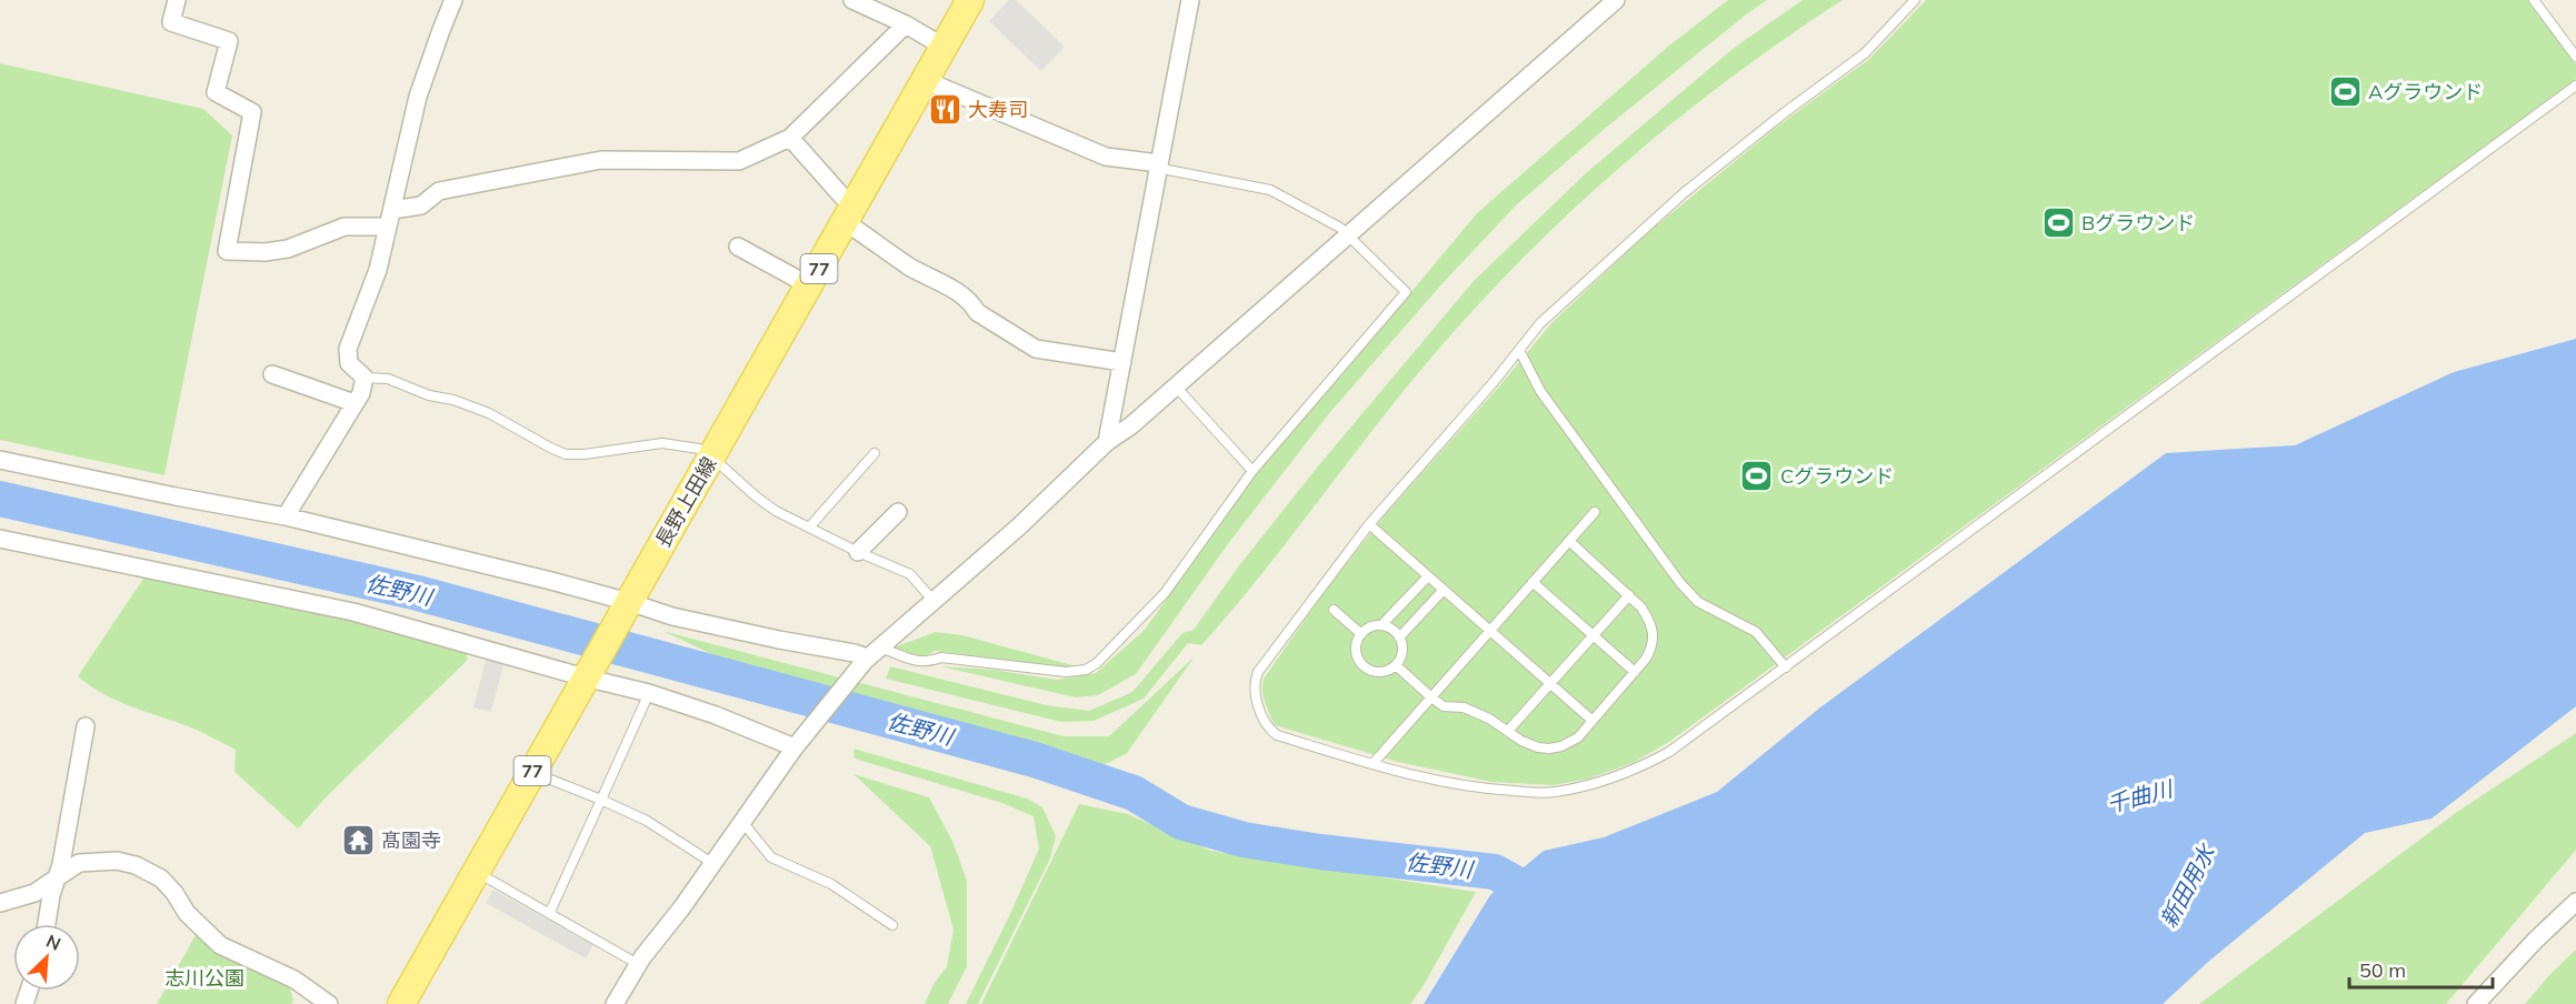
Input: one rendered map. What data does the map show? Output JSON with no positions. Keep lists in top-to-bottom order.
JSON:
{
  "streets": {
    "main road": ["77", "長野上田線"]
  },
  "water": ["佐野川", "千曲川", "新田用水"],
  "parks": ["志川公園"],
  "places": {
    "sports": ["Aグラウンド", "Bグラウンド", "Cグラウンド"],
    "restaurant": ["大寿司"],
    "temple": ["髙園寺"]
  },
  "scale_bar": "50 m",
  "north": "top right"
}
